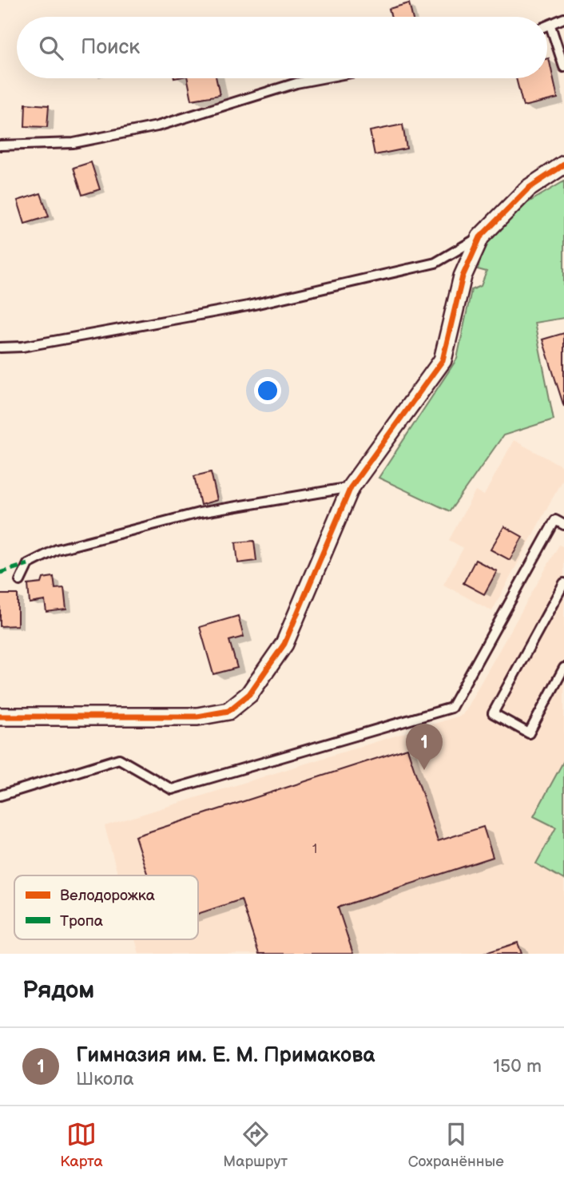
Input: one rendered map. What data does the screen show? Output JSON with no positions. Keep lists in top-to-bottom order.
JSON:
{
  "house_numbers": ["1"],
  "legend": ["Велодорожка", "Тропа"],
  "page": {
    "search": "Поиск",
    "pins": "1",
    "heading": "Рядом",
    "list": [
      {
        "mark": "1",
        "name": "Гимназия им. Е. М. Примакова",
        "note": "Школа",
        "value": "150 m"
      }
    ],
    "nav": ["Карта", "Маршрут", "Сохранённые"]
  }
}
